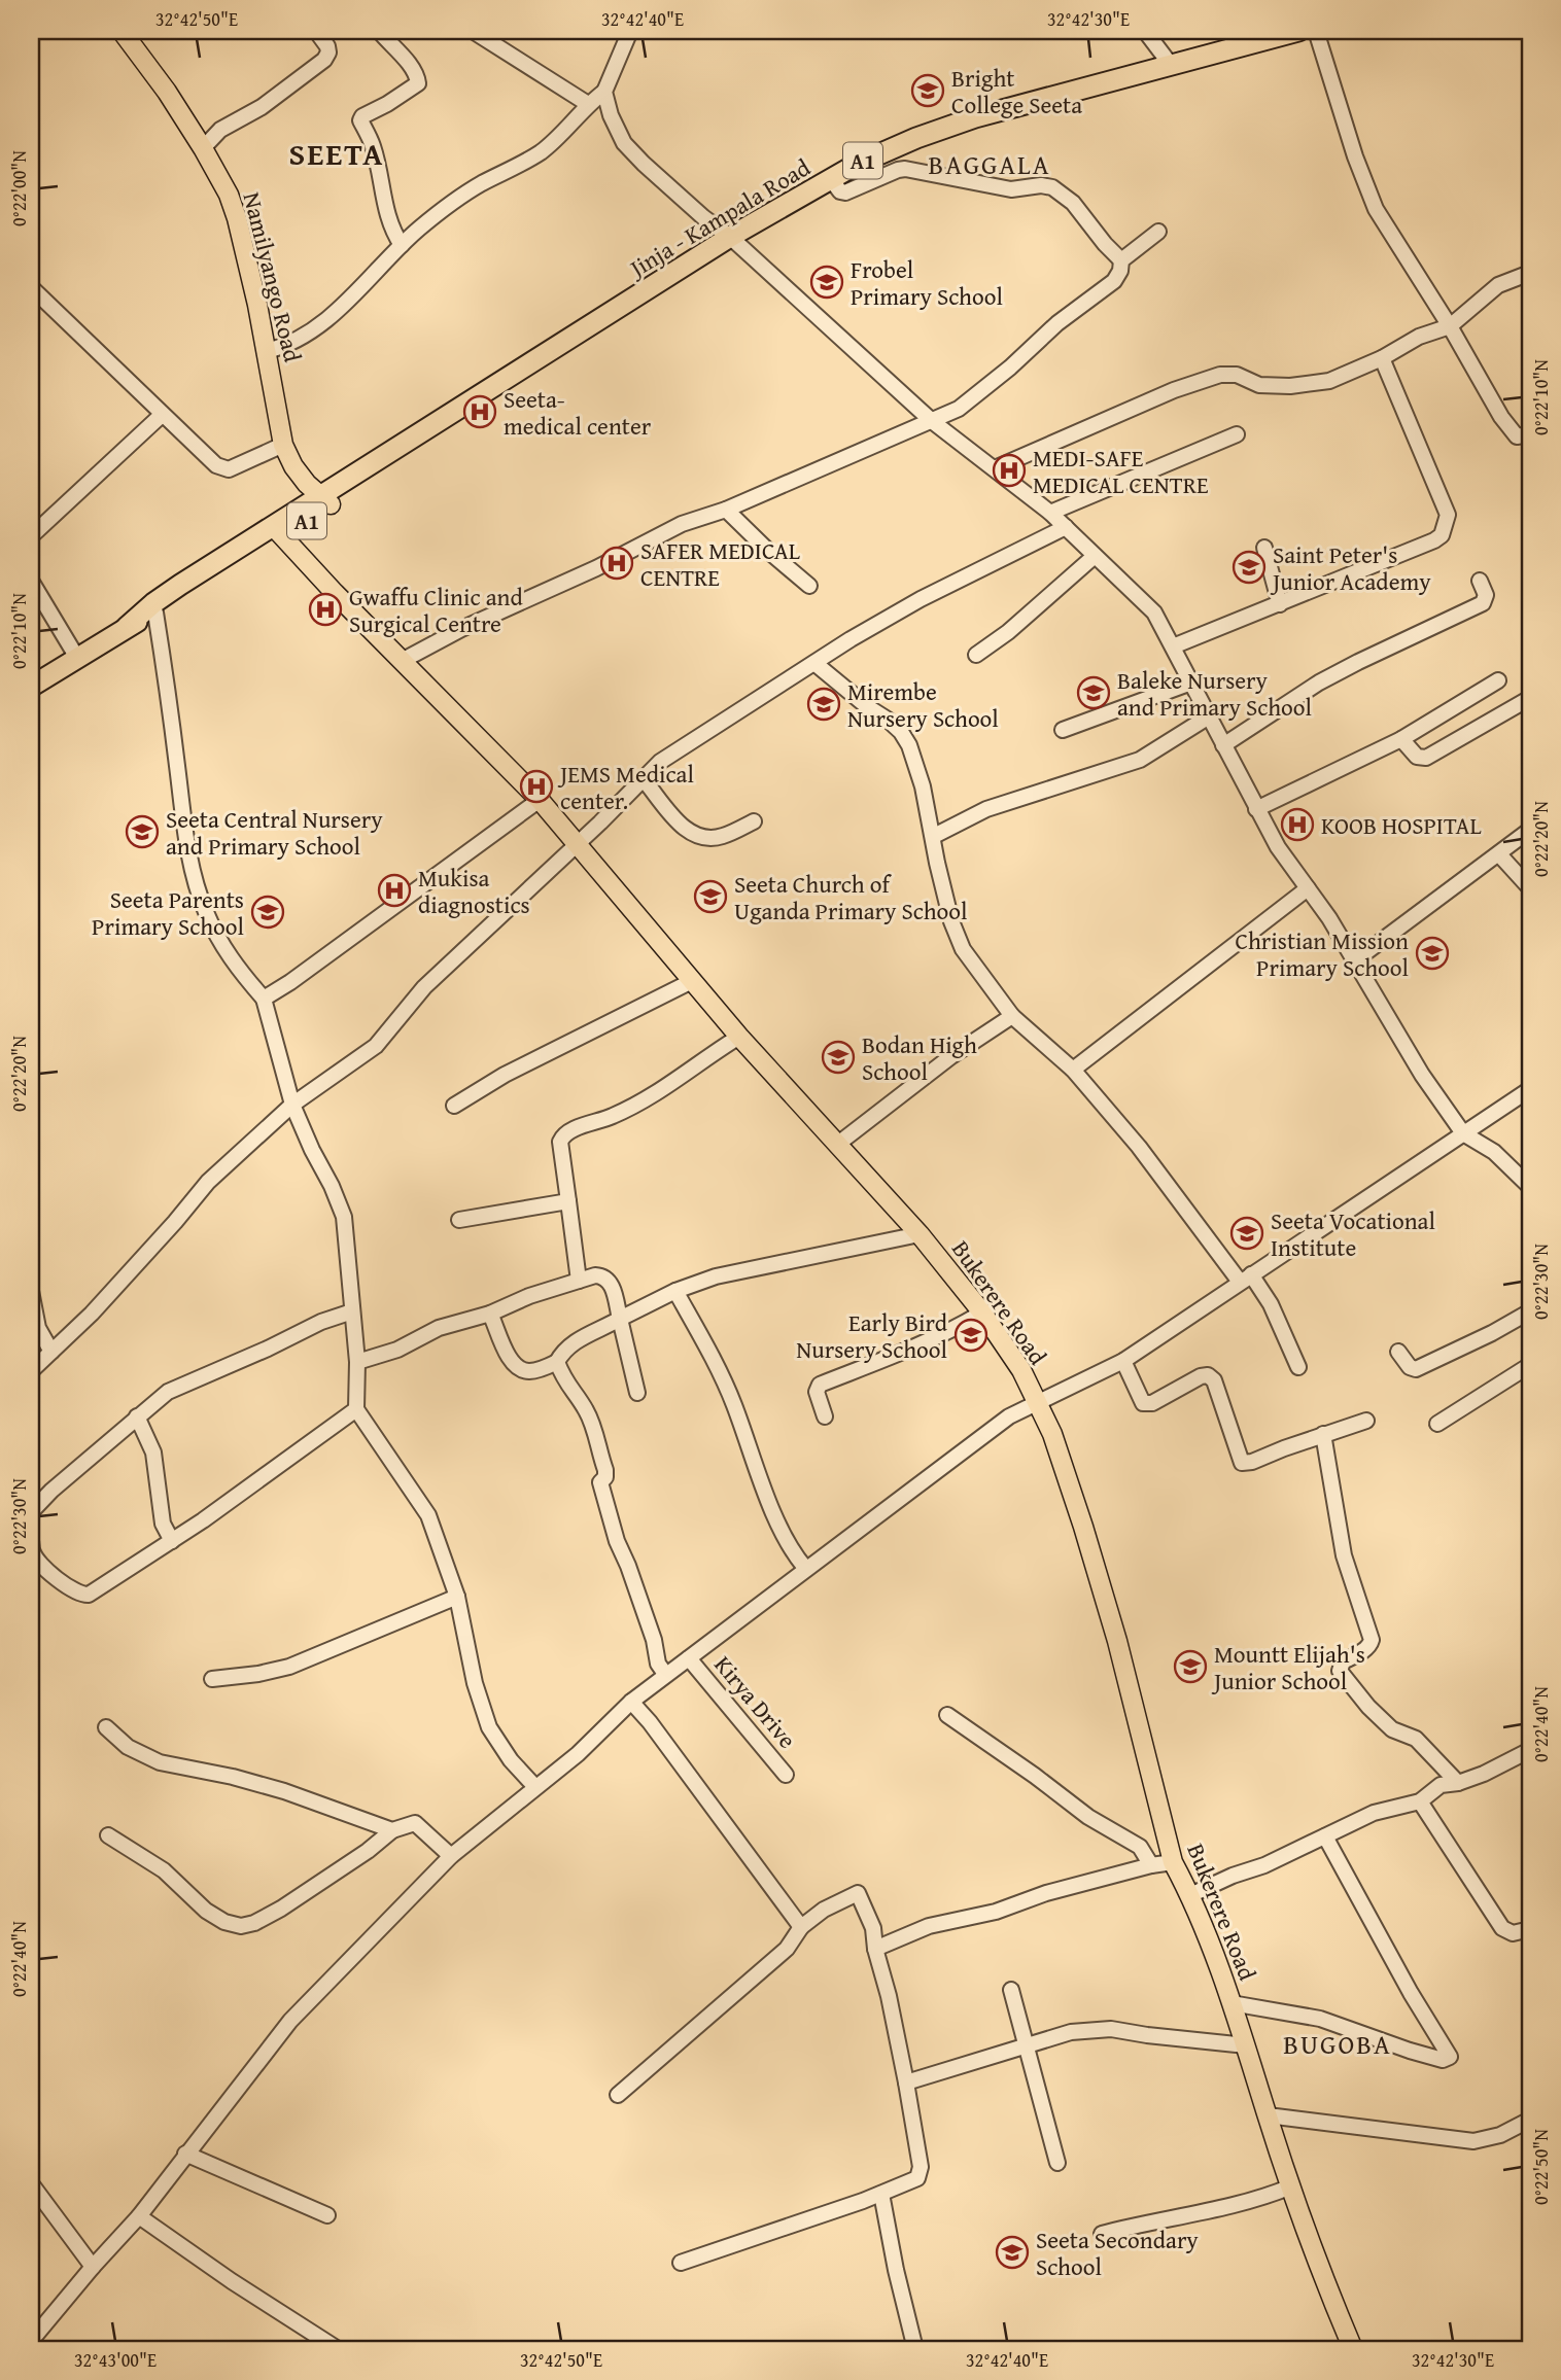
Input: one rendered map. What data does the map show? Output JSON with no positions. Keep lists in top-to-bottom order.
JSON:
{
  "streets": {
    "highway": ["A1", "Jinja - Kampala Road"],
    "main road": ["Namilyango Road", "Bukerere Road"],
    "street": ["Kirya Drive"]
  },
  "crossings": [
    ["Jinja - Kampala Road", "Namilyango Road"],
    ["Jinja - Kampala Road", "Bukerere Road"]
  ],
  "districts": ["SEETA", "BAGGALA", "BUGOBA"],
  "places": {
    "school or university": [
      "Bright College Seeta",
      "Frobel Primary School",
      "Saint Peter's Junior Academy",
      "Baleke Nursery and Primary School",
      "Mirembe Nursery School",
      "Seeta Central Nursery and Primary School",
      "Seeta Church of Uganda Primary School",
      "Seeta Parents Primary School",
      "Christian Mission Primary School",
      "Bodan High School",
      "Seeta Vocational Institute",
      "Early Bird Nursery School",
      "Mountt Elijah's Junior School",
      "Seeta Secondary School"
    ],
    "hospital": [
      "Seeta- medical center",
      "MEDI-SAFE MEDICAL CENTRE",
      "SAFER MEDICAL CENTRE",
      "Gwaffu Clinic and Surgical Centre",
      "JEMS Medical center.",
      "KOOB HOSPITAL",
      "Mukisa diagnostics"
    ]
  },
  "coordinates": [
    "32°42'50\"E",
    "32°42'40\"E",
    "32°42'30\"E",
    "0°22'00\"N",
    "0°22'10\"N",
    "0°22'20\"N",
    "0°22'30\"N",
    "0°22'40\"N",
    "0°22'50\"N",
    "32°43'00\"E"
  ]
}
